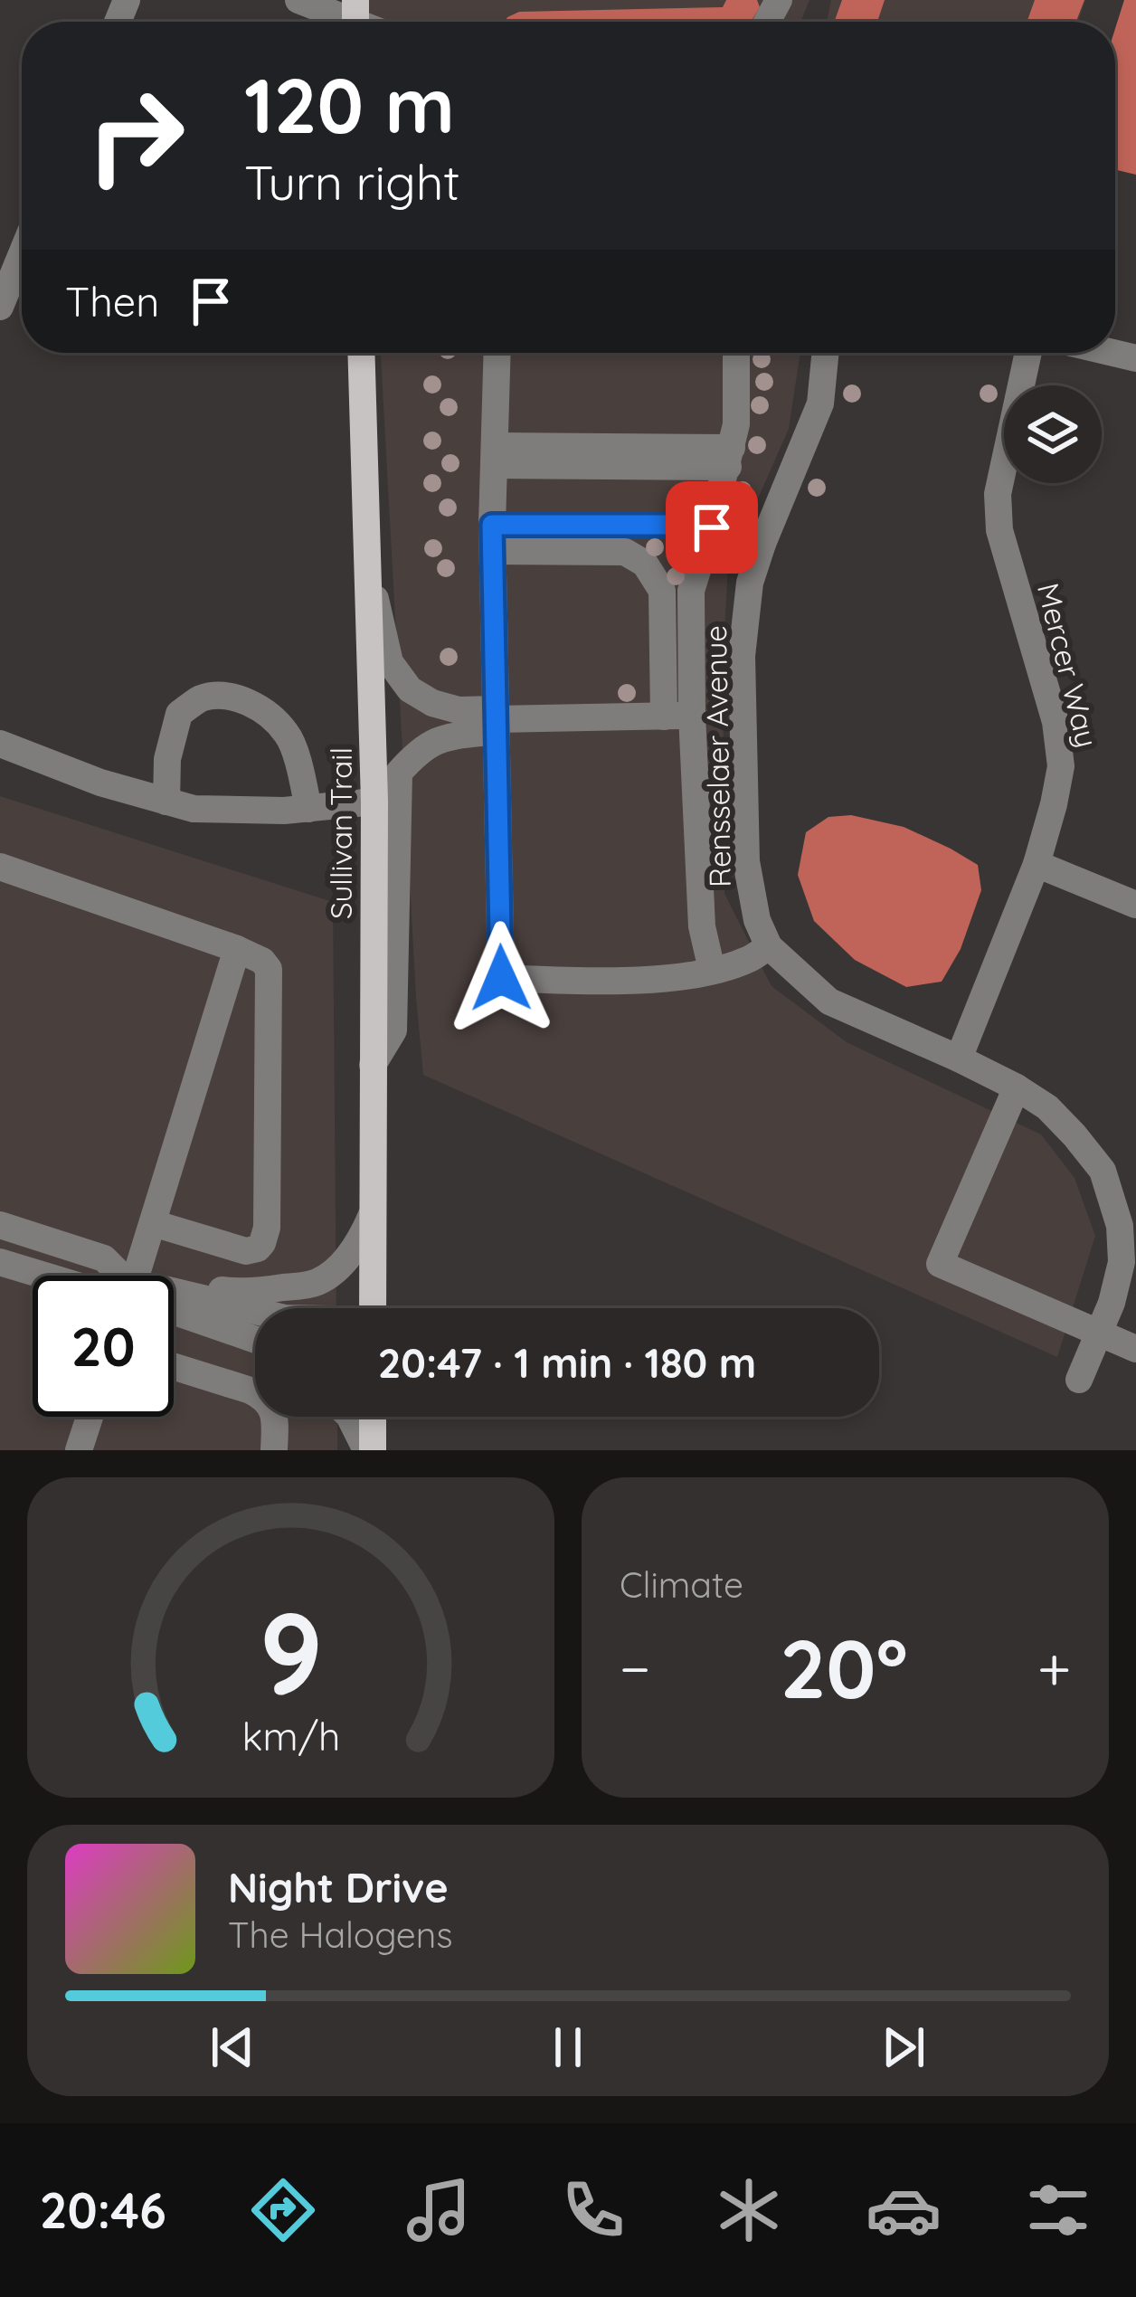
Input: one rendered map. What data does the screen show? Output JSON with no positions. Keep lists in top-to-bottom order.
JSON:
{
  "streets": {
    "main road": ["Sullivan Trail"],
    "street": ["Mercer Way", "Rensselaer Avenue"]
  },
  "crossings": [
    ["Mercer Way", "Rensselaer Avenue"]
  ],
  "page": {
    "turn": ["120 m", "Turn right"],
    "then": "Then",
    "limit": "20",
    "trip": "20:47 · 1 min · 180 m",
    "tile": "Climate",
    "heat": ["−", "20°", "+"],
    "song": ["Night Drive", "The Halogens"],
    "tabs": "20:46",
    "gauge": ["9", "km/h"]
  }
}
